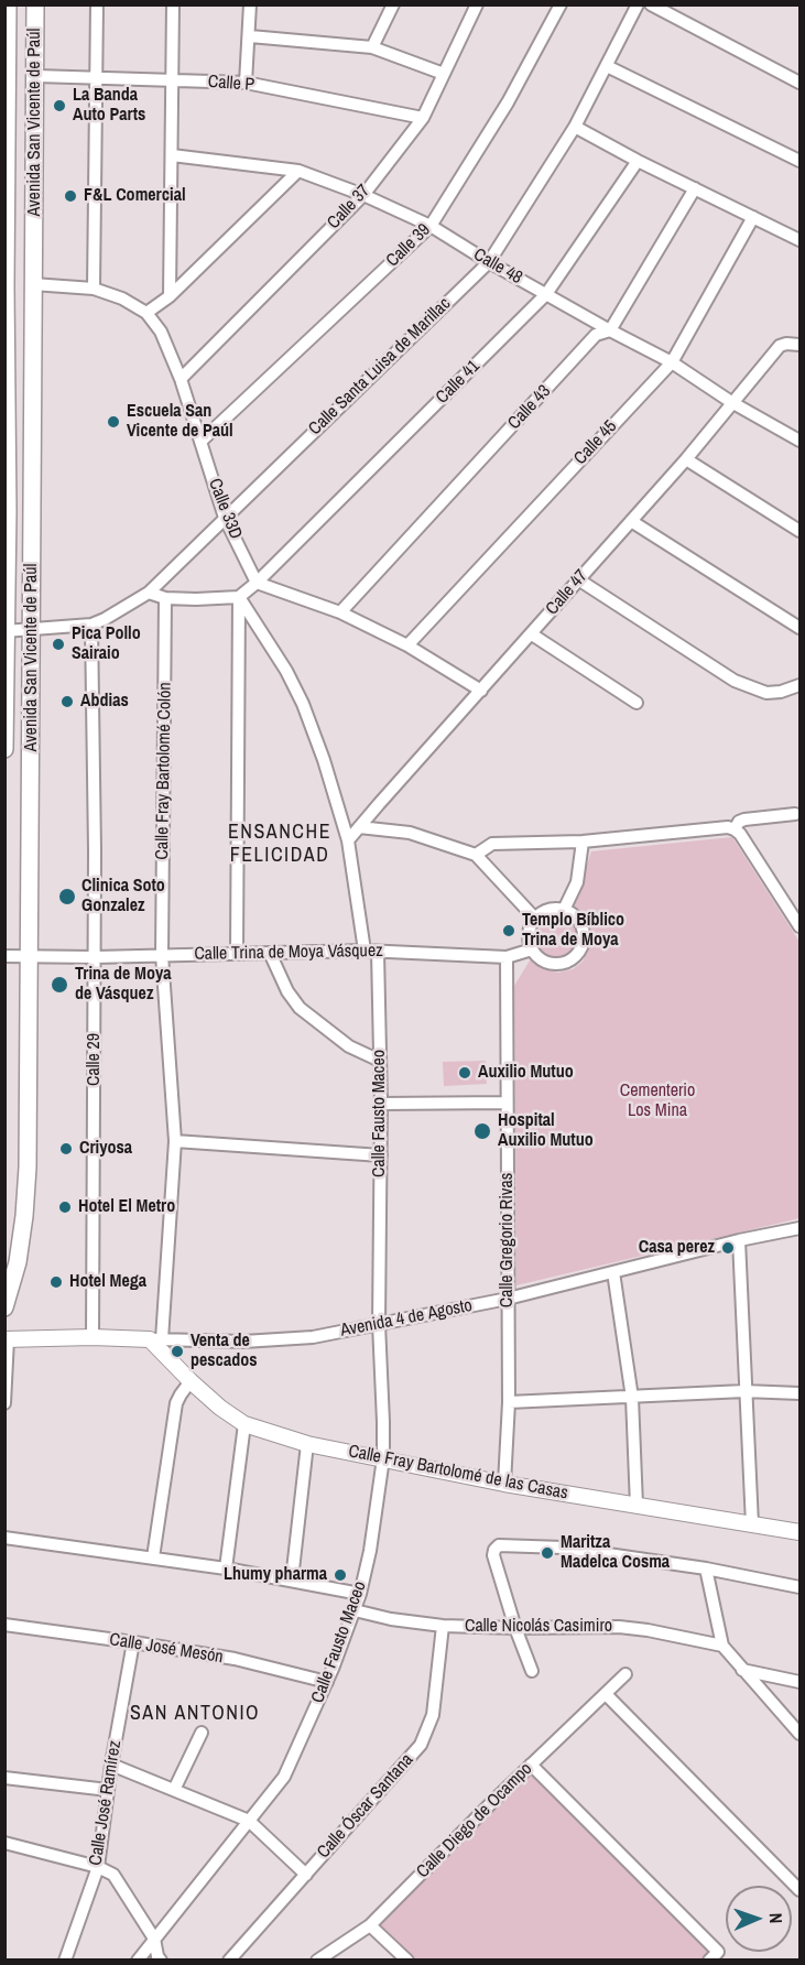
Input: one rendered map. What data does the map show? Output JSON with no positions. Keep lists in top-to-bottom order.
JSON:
{
  "streets": {
    "main road": ["Avenida San Vicente de Paúl", "Avenida 4 de Agosto", "Calle Fray Bartolomé de las Casas"],
    "street": [
      "Calle P",
      "Calle 37",
      "Calle 39",
      "Calle 48",
      "Calle Santa Luisa de Marillac",
      "Calle 41",
      "Calle 43",
      "Calle 45",
      "Calle 33D",
      "Calle 47",
      "Calle Fray Bartolomé Colón",
      "Calle Trina de Moya Vásquez",
      "Calle 29",
      "Calle Fausto Maceo",
      "Calle Gregorio Rivas",
      "Calle Nicolás Casimiro",
      "Calle José Mesón",
      "Calle José Ramírez",
      "Calle Óscar Santana",
      "Calle Diego de Ocampo"
    ]
  },
  "crossings": [
    ["Calle P", "Avenida San Vicente de Paúl"],
    ["Calle P", "Calle 37"],
    ["Avenida San Vicente de Paúl", "Calle Santa Luisa de Marillac"],
    ["Avenida San Vicente de Paúl", "Calle Trina de Moya Vásquez"],
    ["Calle 37", "Calle 48"],
    ["Calle 37", "Calle 33D"],
    ["Calle 39", "Calle 48"],
    ["Calle 39", "Calle 33D"],
    ["Calle 48", "Calle Santa Luisa de Marillac"],
    ["Calle 48", "Calle 41"],
    ["Calle 48", "Calle 43"],
    ["Calle 48", "Calle 45"],
    ["Calle 48", "Calle 47"],
    ["Calle Santa Luisa de Marillac", "Calle 33D"],
    ["Calle Santa Luisa de Marillac", "Calle 29"],
    ["Calle 41", "Calle 33D"],
    ["Calle Fray Bartolomé Colón", "Calle Trina de Moya Vásquez"],
    ["Calle Fray Bartolomé Colón", "Avenida 4 de Agosto"],
    ["Calle Fray Bartolomé Colón", "Calle Fray Bartolomé de las Casas"],
    ["Calle Trina de Moya Vásquez", "Calle 29"],
    ["Calle Trina de Moya Vásquez", "Calle Fausto Maceo"],
    ["Calle Trina de Moya Vásquez", "Calle Gregorio Rivas"],
    ["Calle 29", "Avenida 4 de Agosto"],
    ["Calle Fausto Maceo", "Avenida 4 de Agosto"],
    ["Calle Fausto Maceo", "Calle Fray Bartolomé de las Casas"],
    ["Calle Fausto Maceo", "Calle Nicolás Casimiro"],
    ["Calle Fausto Maceo", "Calle José Mesón"],
    ["Calle Gregorio Rivas", "Avenida 4 de Agosto"],
    ["Calle Gregorio Rivas", "Calle Fray Bartolomé de las Casas"],
    ["Avenida 4 de Agosto", "Calle Fray Bartolomé de las Casas"],
    ["Calle Nicolás Casimiro", "Calle Óscar Santana"],
    ["Calle José Mesón", "Calle José Ramírez"]
  ],
  "districts": ["ENSANCHE FELICIDAD", "SAN ANTONIO"],
  "parks": ["Cementerio Los Mina"],
  "places": [
    "La Banda Auto Parts",
    "F&L Comercial",
    "Escuela San Vicente de Paúl",
    "Pica Pollo Sairaio",
    "Abdias",
    "Clinica Soto Gonzalez",
    "Templo Bíblico Trina de Moya",
    "Trina de Moya de Vásquez",
    "Auxilio Mutuo",
    "Hospital Auxilio Mutuo",
    "Criyosa",
    "Hotel El Metro",
    "Casa perez",
    "Hotel Mega",
    "Venta de pescados",
    "Maritza Madelca Cosma",
    "Lhumy pharma"
  ],
  "north": "right"
}
